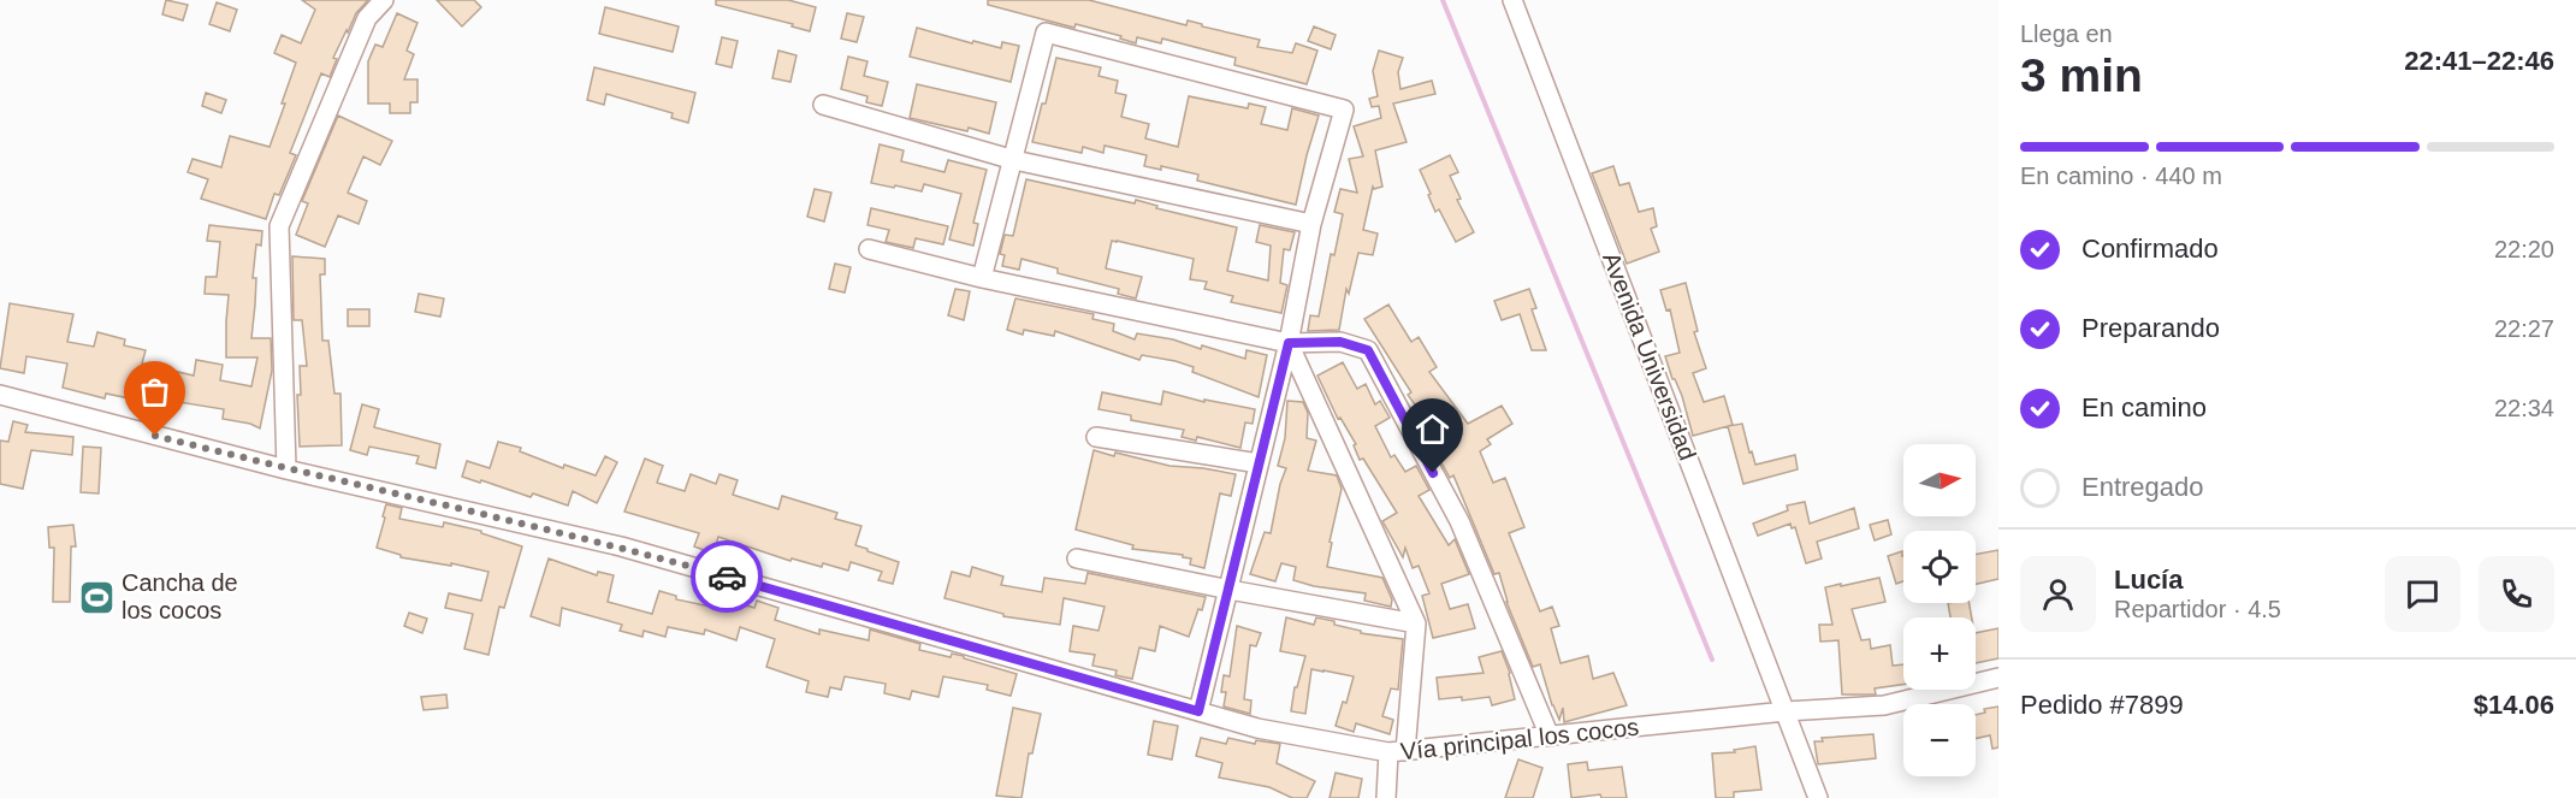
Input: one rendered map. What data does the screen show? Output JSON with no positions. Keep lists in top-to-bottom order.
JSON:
{
  "streets": {
    "street": ["Avenida Universidad", "Vía principal los cocos"]
  },
  "crossings": [
    ["Avenida Universidad", "Vía principal los cocos"]
  ],
  "places": {
    "sports": ["Cancha de los cocos"]
  },
  "north": "right",
  "page": {
    "heading": ["3 min", "Llega en", "22:41–22:46"],
    "panel": [
      "Lucía",
      "Repartidor · 4.5",
      "Pedido #7899",
      "$14.06"
    ],
    "bar": "En camino · 440 m",
    "list": [
      ["Confirmado", "22:20"],
      ["Preparando", "22:27"],
      ["En camino", "22:34"],
      "Entregado"
    ],
    "map_buttons": ["+", "−"]
  }
}
